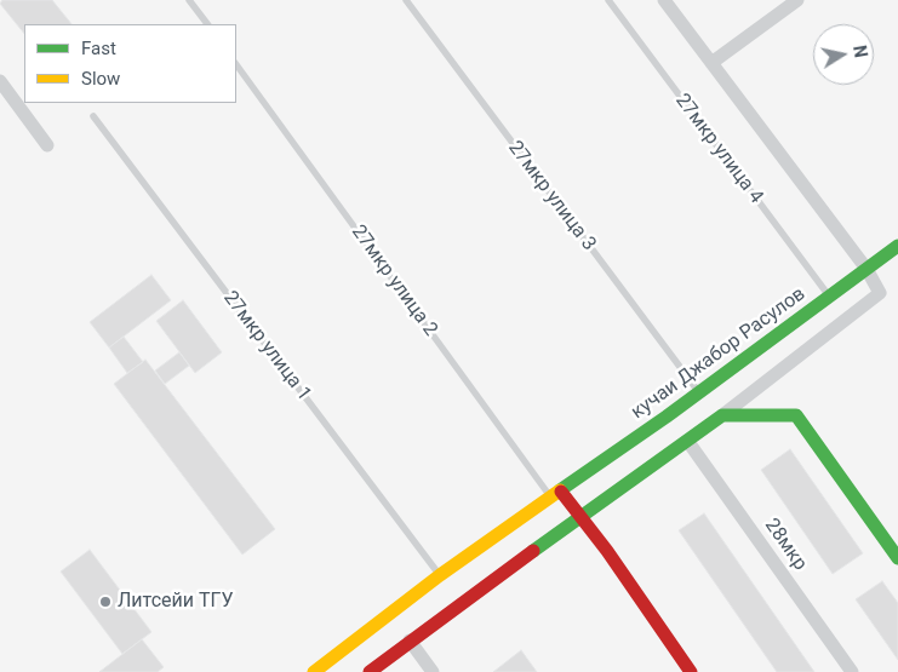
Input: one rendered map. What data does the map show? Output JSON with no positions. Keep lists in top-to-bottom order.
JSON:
{
  "streets": {
    "street": ["кучаи Джабор Расулов", "28мкр"],
    "lane": [
      "27мкр улица 4",
      "27мкр улица 3",
      "27мкр улица 2",
      "27мкр улица 1"
    ]
  },
  "crossings": [
    ["27мкр улица 4", "кучаи Джабор Расулов"],
    ["27мкр улица 3", "кучаи Джабор Расулов"],
    ["27мкр улица 2", "кучаи Джабор Расулов"],
    ["27мкр улица 1", "кучаи Джабор Расулов"]
  ],
  "places": ["Литсейи ТГУ"],
  "legend": ["Fast", "Slow"],
  "north": "right"
}
